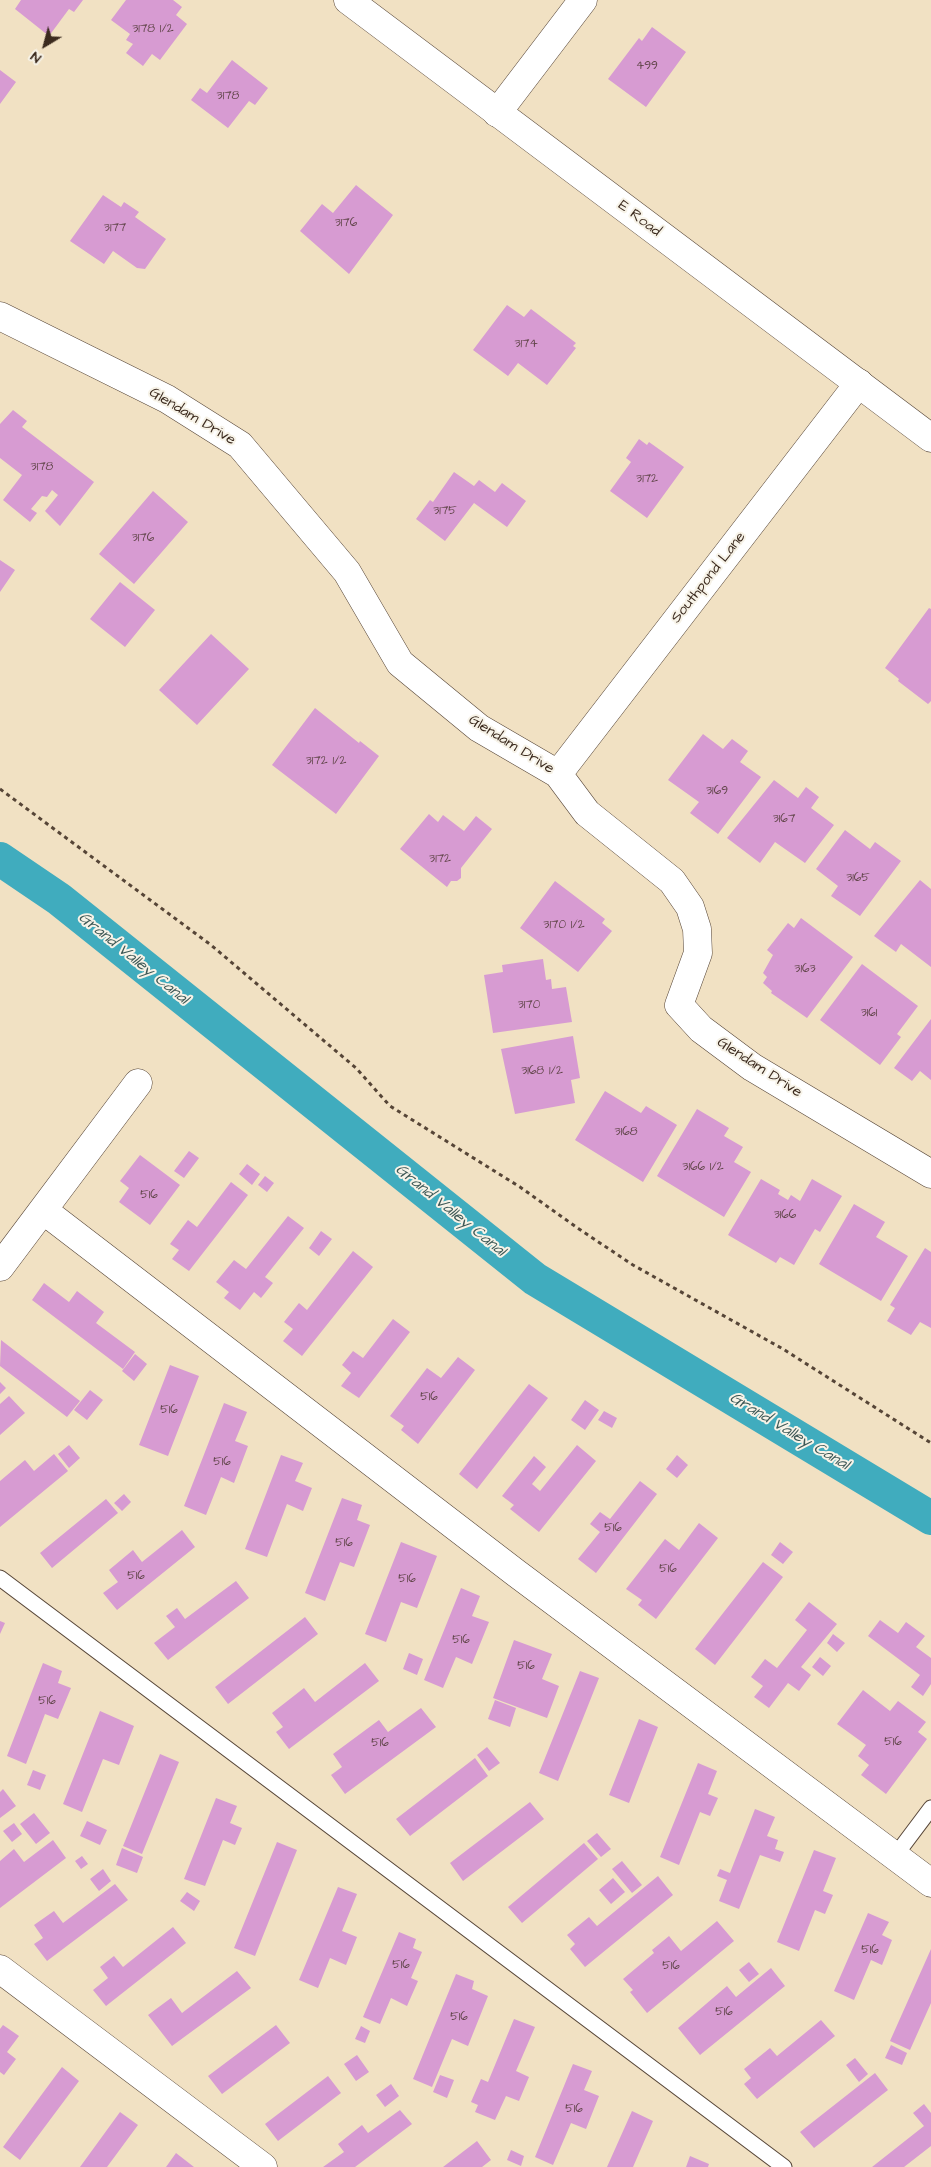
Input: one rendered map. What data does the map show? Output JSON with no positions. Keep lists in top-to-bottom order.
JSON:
{
  "streets": {
    "street": ["E Road", "Glendam Drive", "Southpond Lane"]
  },
  "crossings": [
    ["E Road", "Southpond Lane"],
    ["Glendam Drive", "Southpond Lane"]
  ],
  "water": ["Grand Valley Canal"],
  "house_numbers": [
    "3178 1/2",
    "499",
    "3178",
    "3176",
    "3177",
    "3174",
    "3178",
    "3172",
    "3175",
    "3176",
    "3172 1/2",
    "3169",
    "3167",
    "3172",
    "3165",
    "3170 1/2",
    "3163",
    "3170",
    "3161",
    "3168 1/2",
    "3168",
    "3166 1/2",
    "516",
    "3166",
    "516",
    "516",
    "516",
    "516",
    "516",
    "516",
    "516",
    "516",
    "516",
    "516",
    "516",
    "516",
    "516",
    "516",
    "516",
    "516",
    "516",
    "516",
    "516"
  ],
  "north": "bottom left"
}
